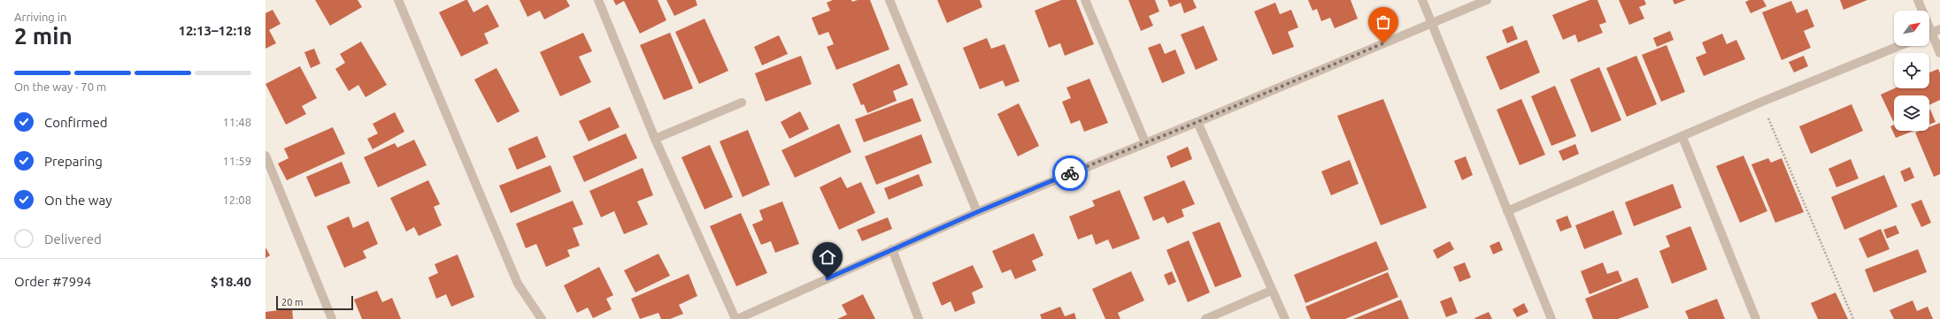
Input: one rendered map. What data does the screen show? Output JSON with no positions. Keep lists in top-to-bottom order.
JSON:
{
  "scale_bar": "20 m",
  "north": "top right",
  "page": {
    "heading": ["2 min", "Arriving in", "12:13–12:18"],
    "panel": ["Order #7994", "$18.40"],
    "bar": "On the way · 70 m",
    "list": [
      ["Confirmed", "11:48"],
      ["Preparing", "11:59"],
      ["On the way", "12:08"],
      "Delivered"
    ],
    "scale": "20 m"
  }
}
